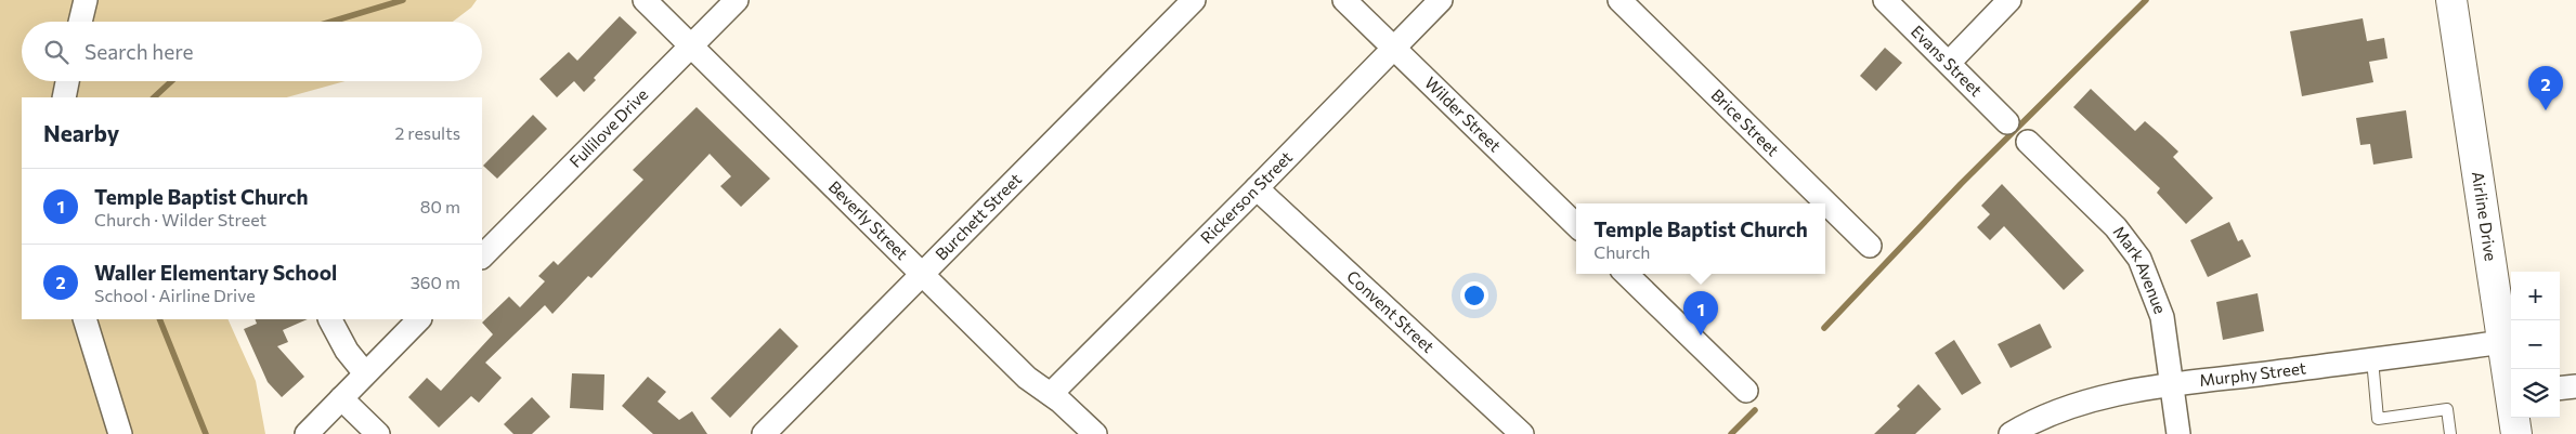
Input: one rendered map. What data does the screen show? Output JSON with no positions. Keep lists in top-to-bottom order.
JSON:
{
  "streets": {
    "main road": ["Airline Drive"],
    "street": [
      "Evans Street",
      "Wilder Street",
      "Brice Street",
      "Fullilove Drive",
      "Rickerson Street",
      "Burchett Street",
      "Beverly Street",
      "Mark Avenue",
      "Convent Street",
      "Murphy Street"
    ]
  },
  "crossings": [
    ["Wilder Street", "Rickerson Street"],
    ["Fullilove Drive", "Beverly Street"],
    ["Rickerson Street", "Beverly Street"],
    ["Rickerson Street", "Convent Street"],
    ["Burchett Street", "Beverly Street"],
    ["Airline Drive", "Murphy Street"],
    ["Mark Avenue", "Murphy Street"]
  ],
  "page": {
    "search": "Search here",
    "pins": ["2", "1"],
    "heading": ["Nearby", "2 results"],
    "list": [
      {
        "mark": "1",
        "name": "Temple Baptist Church",
        "note": "Church · Wilder Street",
        "value": "80 m"
      },
      {
        "mark": "2",
        "name": "Waller Elementary School",
        "note": "School · Airline Drive",
        "value": "360 m"
      }
    ],
    "popup": ["Temple Baptist Church", "Church"],
    "map_buttons": ["+", "−"]
  }
}
